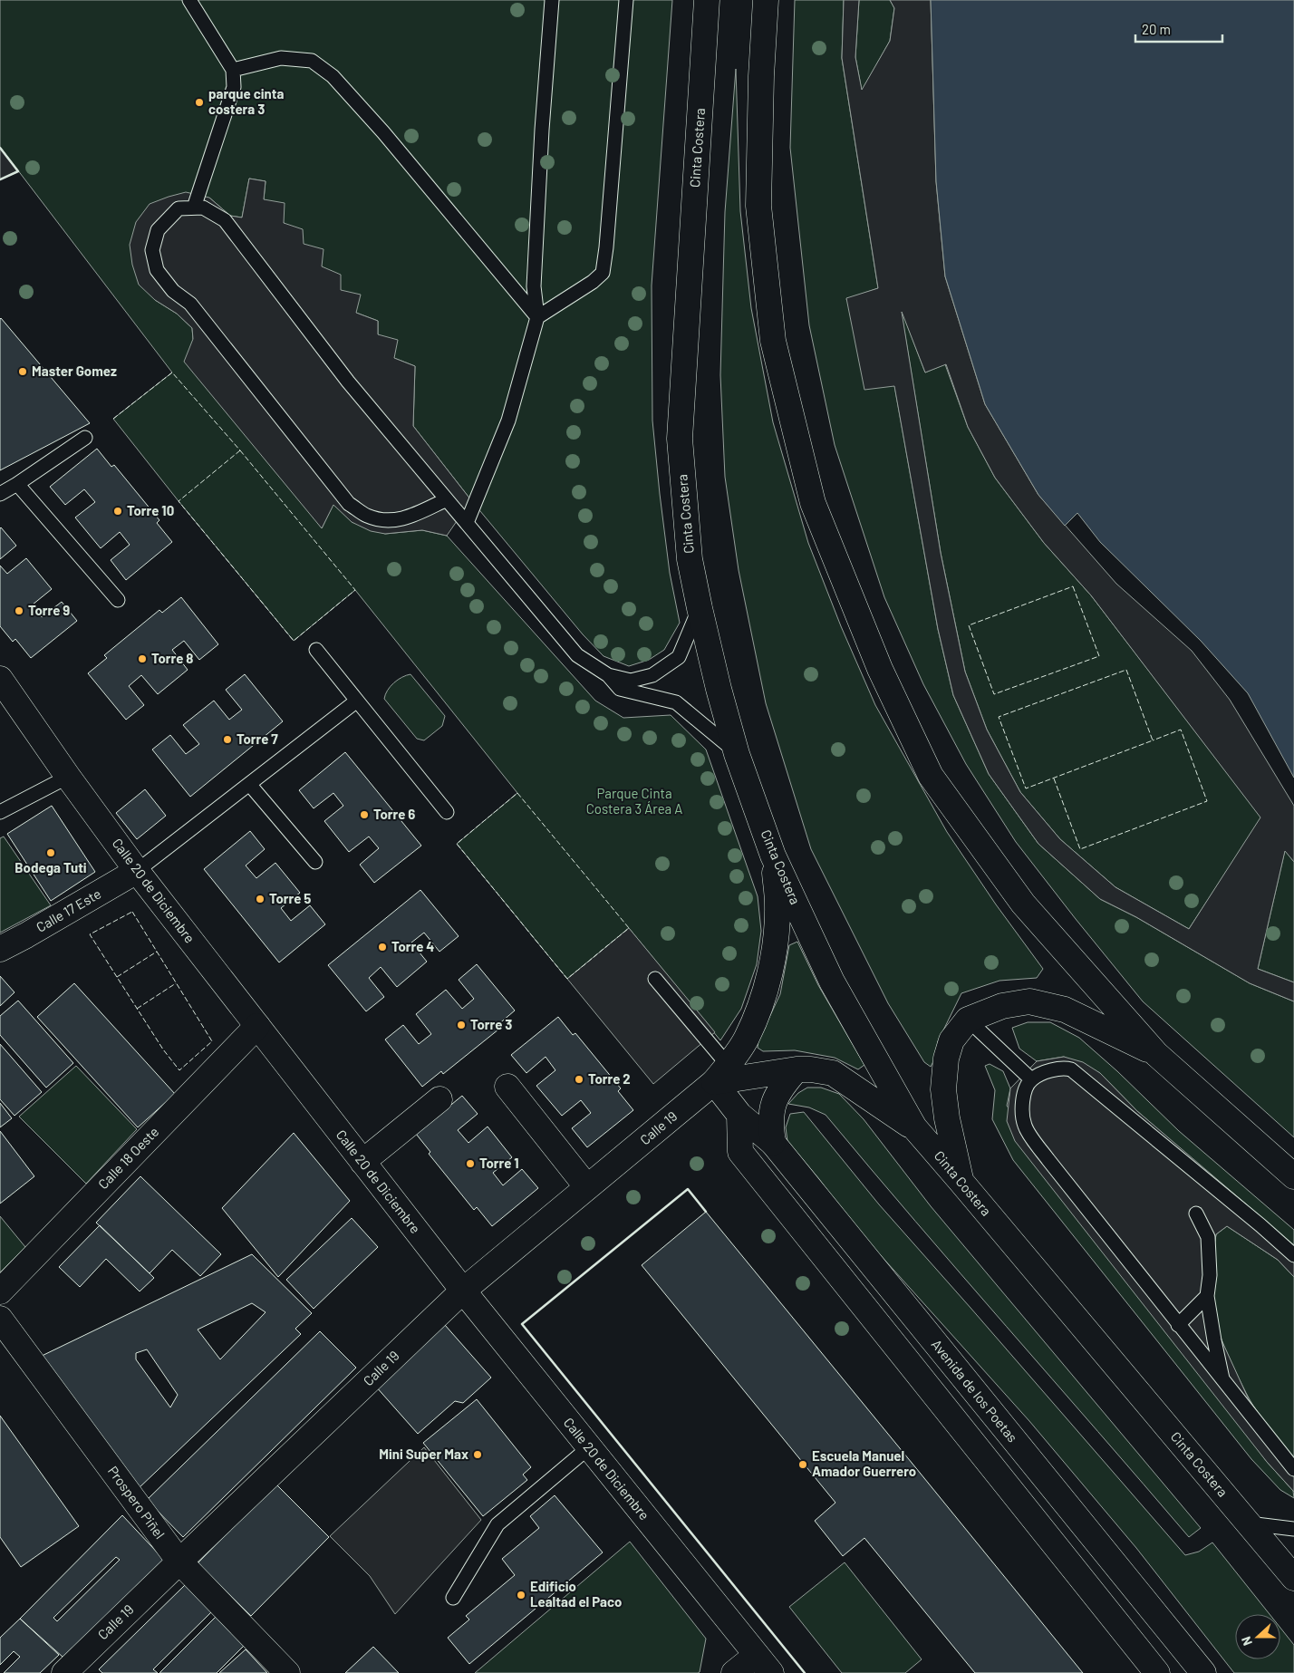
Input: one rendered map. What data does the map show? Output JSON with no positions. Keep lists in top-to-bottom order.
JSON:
{
  "streets": {
    "street": [
      "Cinta Costera",
      "Calle 20 de Diciembre",
      "Calle 17 Este",
      "Calle 19",
      "Calle 18 Oeste",
      "Avenida de los Poetas",
      "Prospero Piñel"
    ]
  },
  "crossings": [
    ["Cinta Costera", "Calle 19"],
    ["Calle 20 de Diciembre", "Calle 17 Este"],
    ["Calle 20 de Diciembre", "Calle 19"],
    ["Calle 20 de Diciembre", "Calle 18 Oeste"],
    ["Calle 19", "Avenida de los Poetas"],
    ["Calle 19", "Prospero Piñel"]
  ],
  "parks": ["Parque Cinta Costera 3 Área A"],
  "places": [
    "parque cinta costera 3",
    "Master Gomez",
    "Torre 10",
    "Torre 9",
    "Torre 8",
    "Torre 7",
    "Torre 6",
    "Bodega Tuti",
    "Torre 5",
    "Torre 4",
    "Torre 3",
    "Torre 2",
    "Torre 1",
    "Mini Super Max",
    "Escuela Manuel Amador Guerrero",
    "Edificio Lealtad el Paco"
  ],
  "scale_bar": "20 m",
  "north": "left"
}
